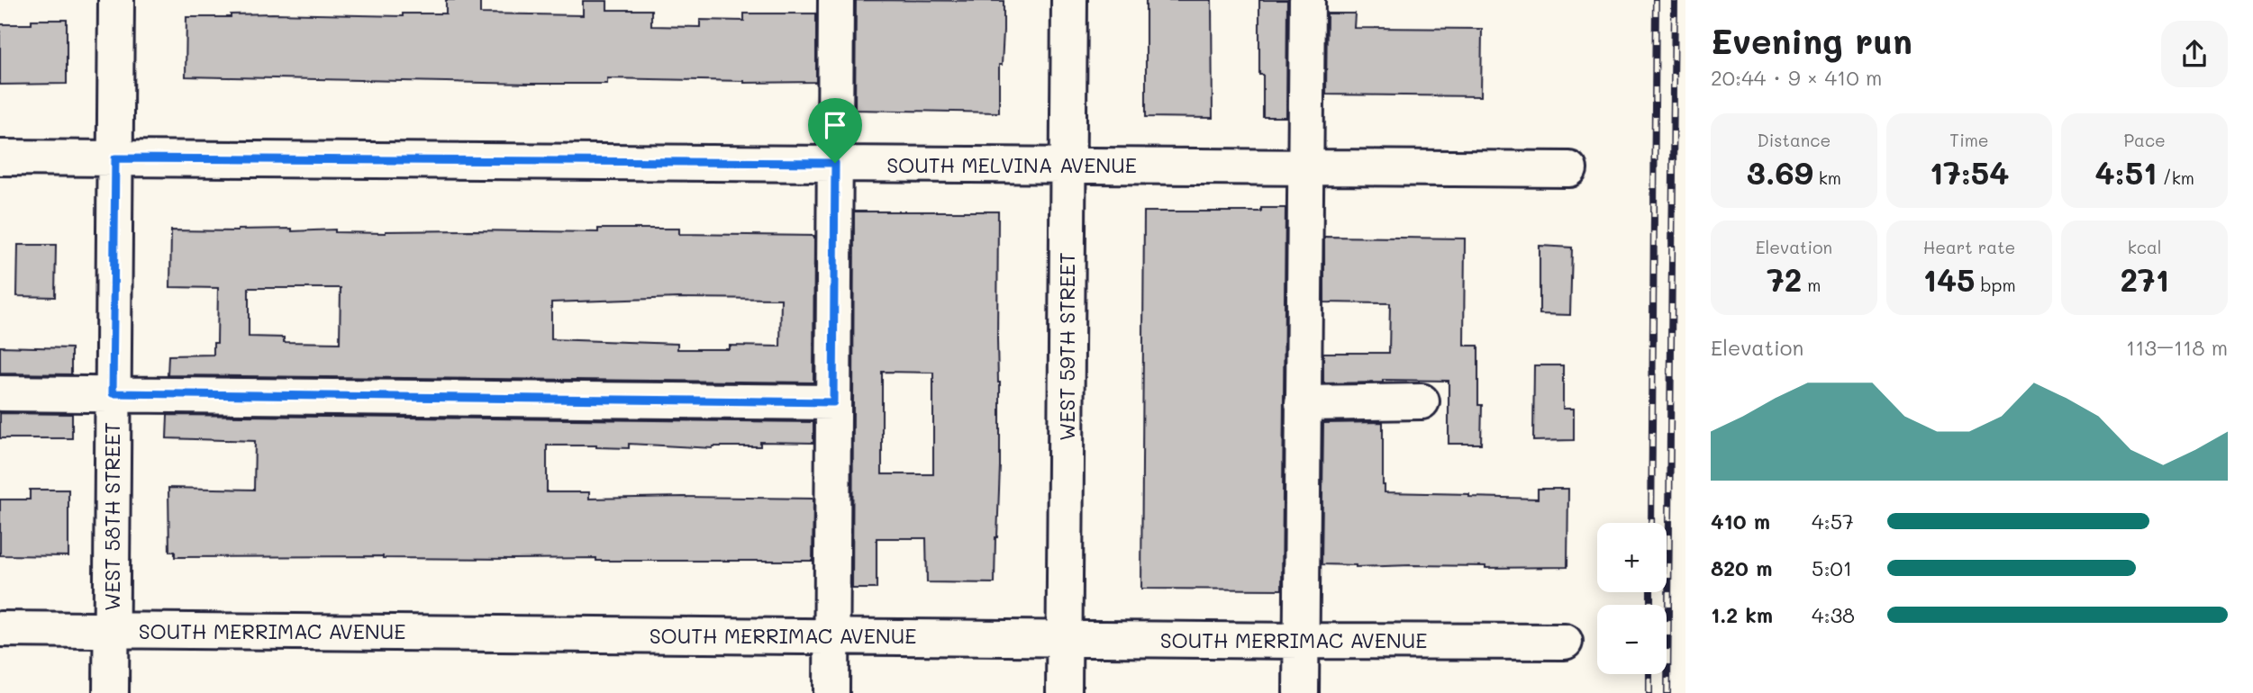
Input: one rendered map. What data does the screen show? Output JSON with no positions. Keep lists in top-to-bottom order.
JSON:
{
  "streets": {
    "street": [
      "SOUTH MELVINA AVENUE",
      "WEST 59TH STREET",
      "WEST 58TH STREET",
      "SOUTH MERRIMAC AVENUE"
    ]
  },
  "crossings": [
    ["SOUTH MELVINA AVENUE", "WEST 59TH STREET"],
    ["SOUTH MELVINA AVENUE", "WEST 58TH STREET"],
    ["WEST 59TH STREET", "SOUTH MERRIMAC AVENUE"],
    ["WEST 58TH STREET", "SOUTH MERRIMAC AVENUE"]
  ],
  "page": {
    "heading": ["Evening run", "20:44 · 9 × 410 m"],
    "stats": [
      ["Distance", "3.69 km"],
      ["Time", "17:54"],
      ["Pace", "4:51 /km"],
      ["Elevation", "72 m"],
      ["Heart rate", "145 bpm"],
      ["kcal", "271"]
    ],
    "chart": ["Elevation", "113–118 m"],
    "list": [
      {
        "name": "410 m",
        "note": "4:57"
      },
      {
        "name": "820 m",
        "note": "5:01"
      },
      {
        "name": "1.2 km",
        "note": "4:38"
      }
    ],
    "map_buttons": ["+", "−"]
  }
}
